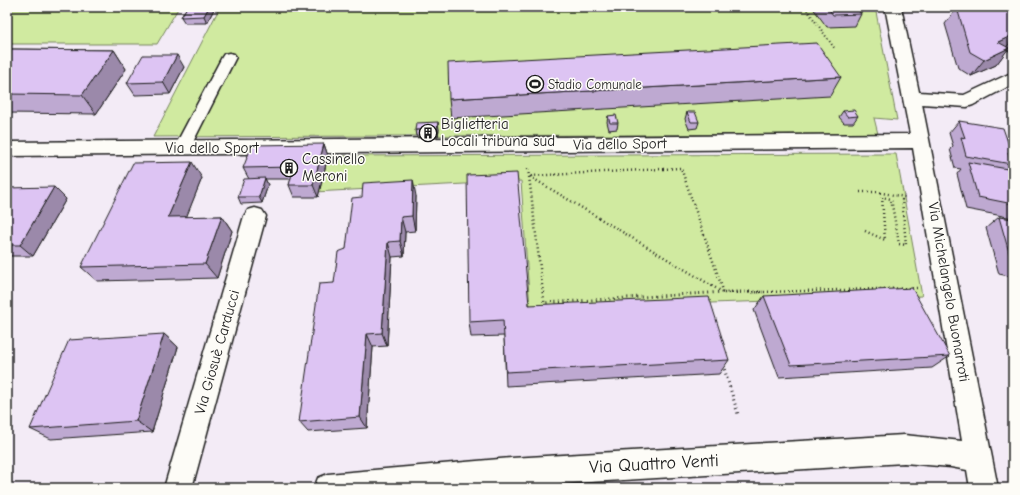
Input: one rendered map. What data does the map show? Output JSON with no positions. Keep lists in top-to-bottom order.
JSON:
{
  "streets": {
    "street": [
      "Via dello Sport",
      "Via Michelangelo Buonarroti",
      "Via Giosuè Carducci",
      "Via Quattro Venti"
    ]
  },
  "crossings": [
    ["Via dello Sport", "Via Michelangelo Buonarroti"],
    ["Via Michelangelo Buonarroti", "Via Quattro Venti"]
  ],
  "places": {
    "sports": ["Stadio Comunale"],
    "building": ["Biglietteria Locali tribuna sud", "Cassinello Meroni"]
  }
}
